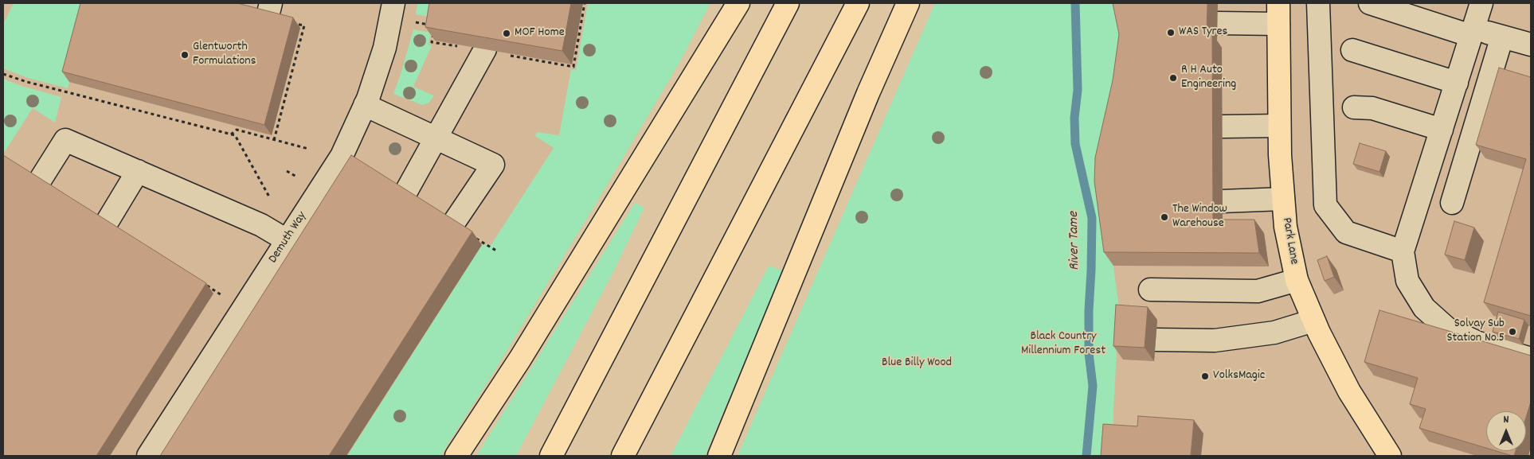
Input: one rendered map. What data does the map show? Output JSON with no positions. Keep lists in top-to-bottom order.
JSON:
{
  "streets": {
    "main road": ["Park Lane"],
    "street": ["Demuth Way"]
  },
  "water": ["River Tame"],
  "parks": ["Black Country Millennium Forest", "Blue Billy Wood"],
  "places": [
    "WAS Tyres",
    "MOF Home",
    "Glentworth Formulations",
    "R H Auto Engineering",
    "The Window Warehouse",
    "Solvay Sub Station No.5",
    "VolksMagic"
  ],
  "north": "top"
}
